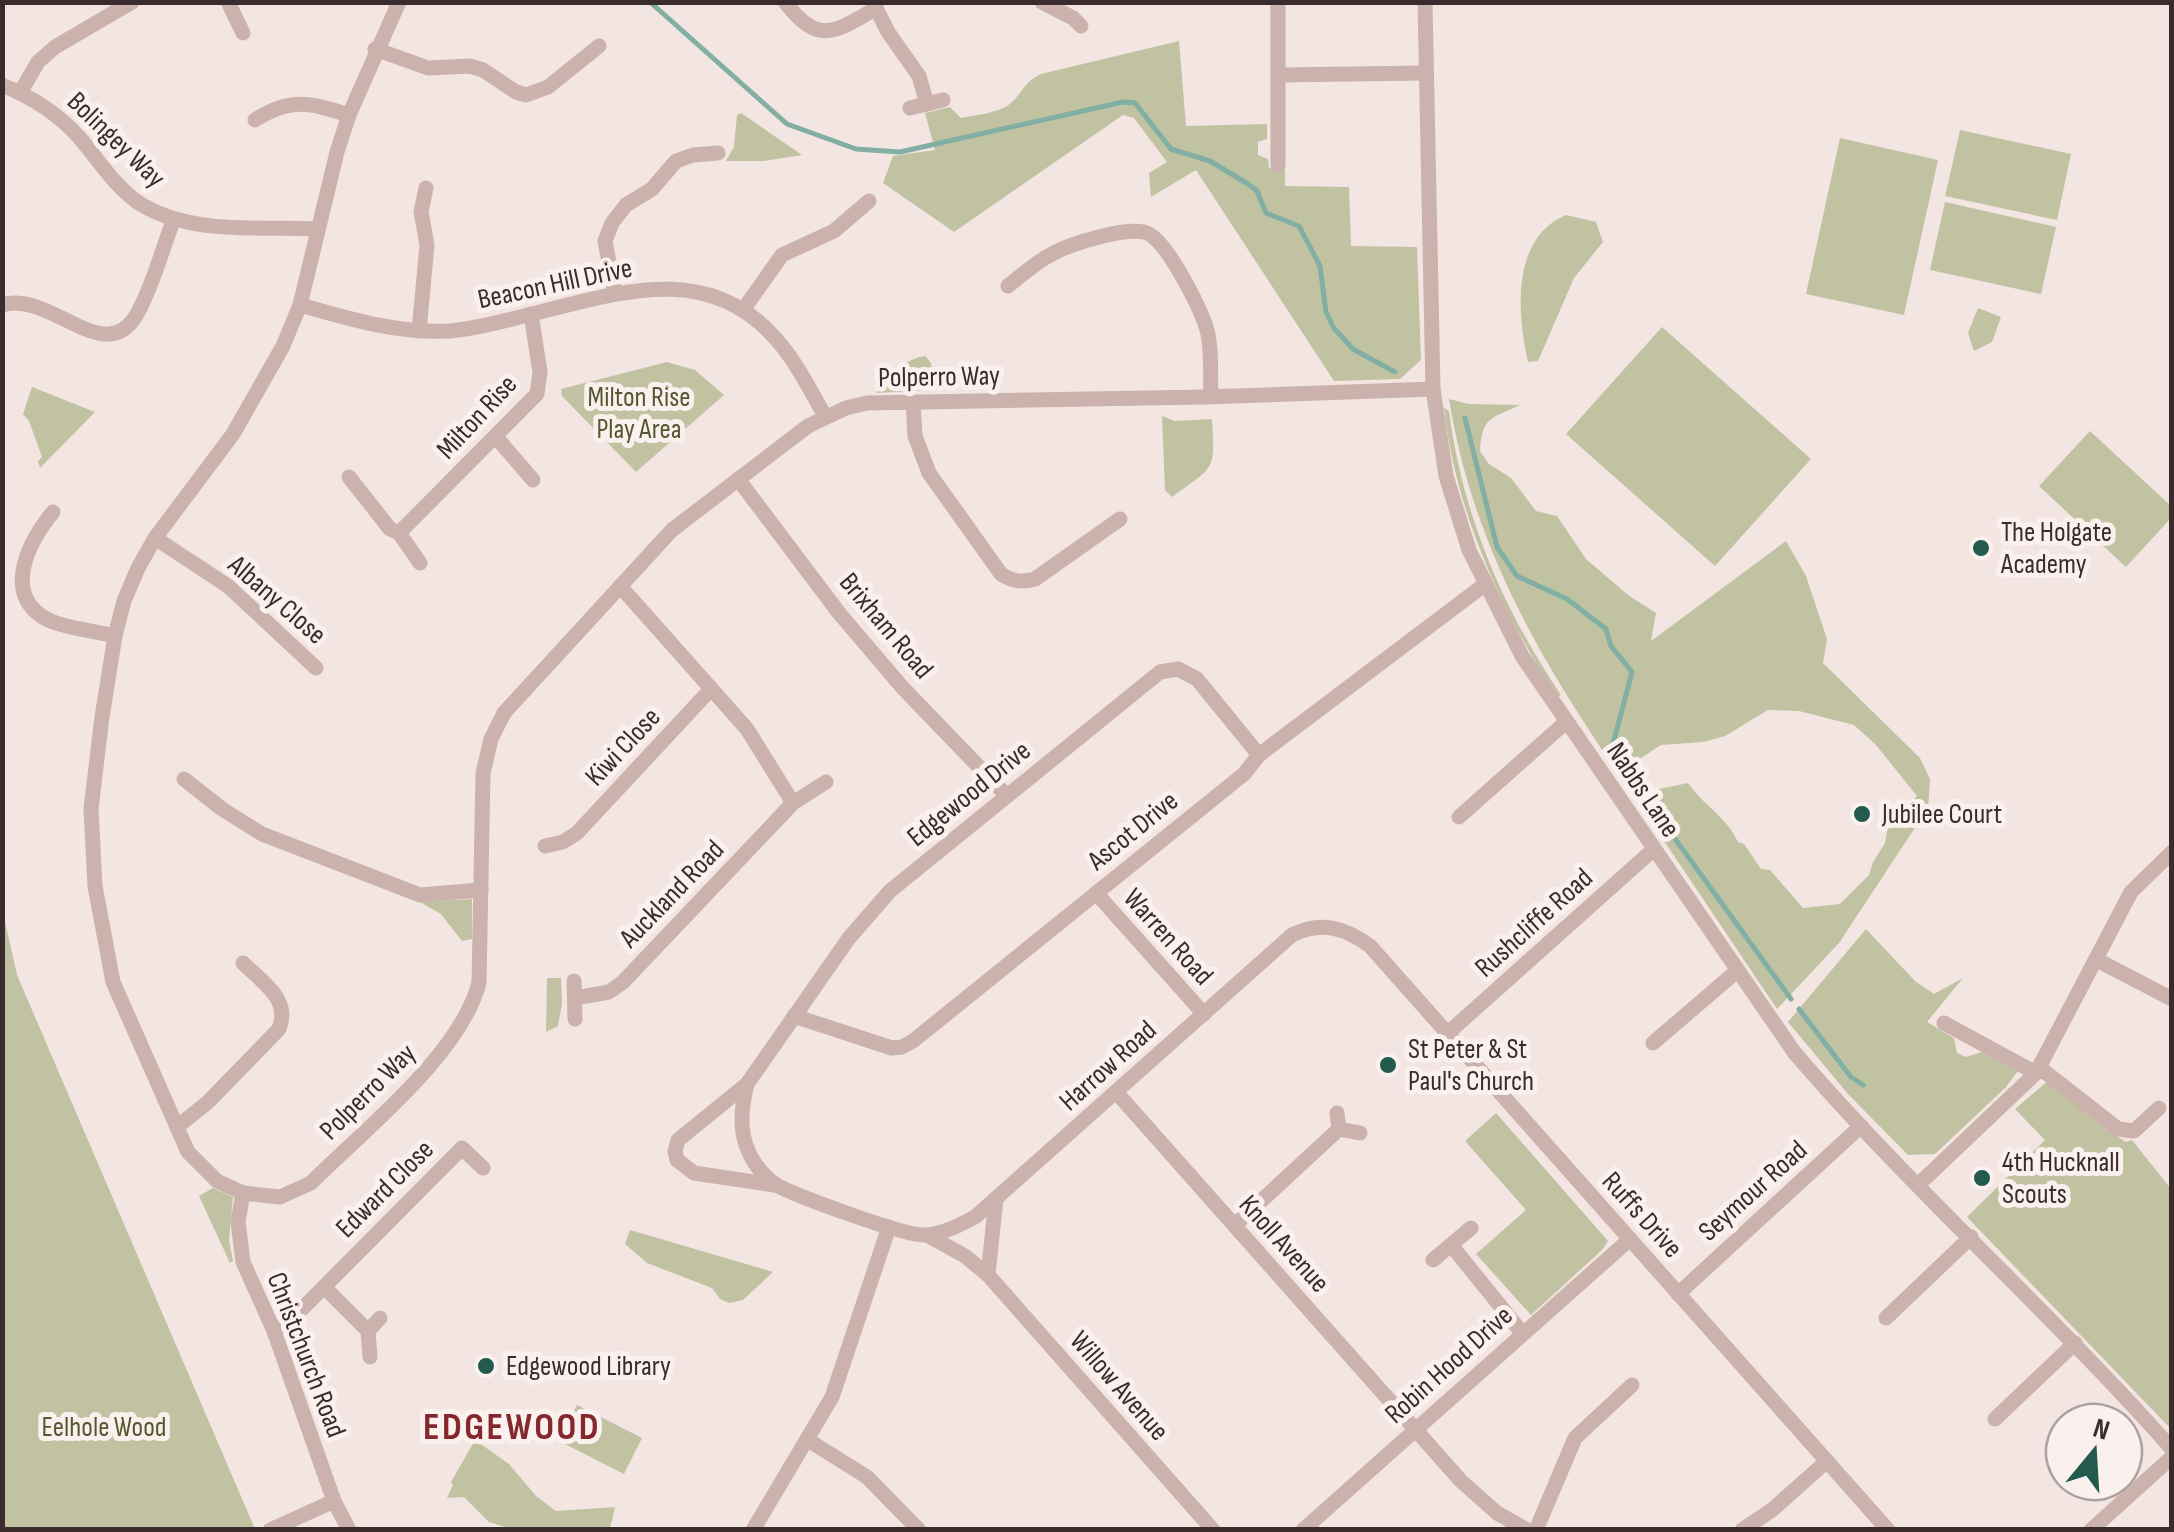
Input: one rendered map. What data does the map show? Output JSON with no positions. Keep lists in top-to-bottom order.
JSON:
{
  "streets": {
    "street": [
      "Bolingey Way",
      "Beacon Hill Drive",
      "Polperro Way",
      "Milton Rise",
      "Albany Close",
      "Brixham Road",
      "Kiwi Close",
      "Nabbs Lane",
      "Edgewood Drive",
      "Ascot Drive",
      "Auckland Road",
      "Rushcliffe Road",
      "Warren Road",
      "Harrow Road",
      "Edward Close",
      "Seymour Road",
      "Ruffs Drive",
      "Knoll Avenue",
      "Christchurch Road",
      "Robin Hood Drive",
      "Willow Avenue"
    ]
  },
  "crossings": [
    ["Beacon Hill Drive", "Polperro Way"],
    ["Beacon Hill Drive", "Milton Rise"],
    ["Polperro Way", "Brixham Road"],
    ["Polperro Way", "Nabbs Lane"],
    ["Polperro Way", "Christchurch Road"],
    ["Brixham Road", "Edgewood Drive"],
    ["Nabbs Lane", "Ascot Drive"],
    ["Nabbs Lane", "Rushcliffe Road"],
    ["Nabbs Lane", "Seymour Road"],
    ["Edgewood Drive", "Ascot Drive"],
    ["Ascot Drive", "Warren Road"],
    ["Rushcliffe Road", "Ruffs Drive"],
    ["Warren Road", "Harrow Road"],
    ["Harrow Road", "Ruffs Drive"],
    ["Harrow Road", "Knoll Avenue"],
    ["Harrow Road", "Willow Avenue"],
    ["Edward Close", "Christchurch Road"],
    ["Seymour Road", "Ruffs Drive"],
    ["Ruffs Drive", "Robin Hood Drive"],
    ["Knoll Avenue", "Robin Hood Drive"]
  ],
  "districts": ["EDGEWOOD"],
  "parks": ["Milton Rise Play Area", "Eelhole Wood"],
  "places": [
    "The Holgate Academy",
    "Jubilee Court",
    "St Peter & St Paul's Church",
    "4th Hucknall Scouts",
    "Edgewood Library"
  ],
  "north": "top"
}
